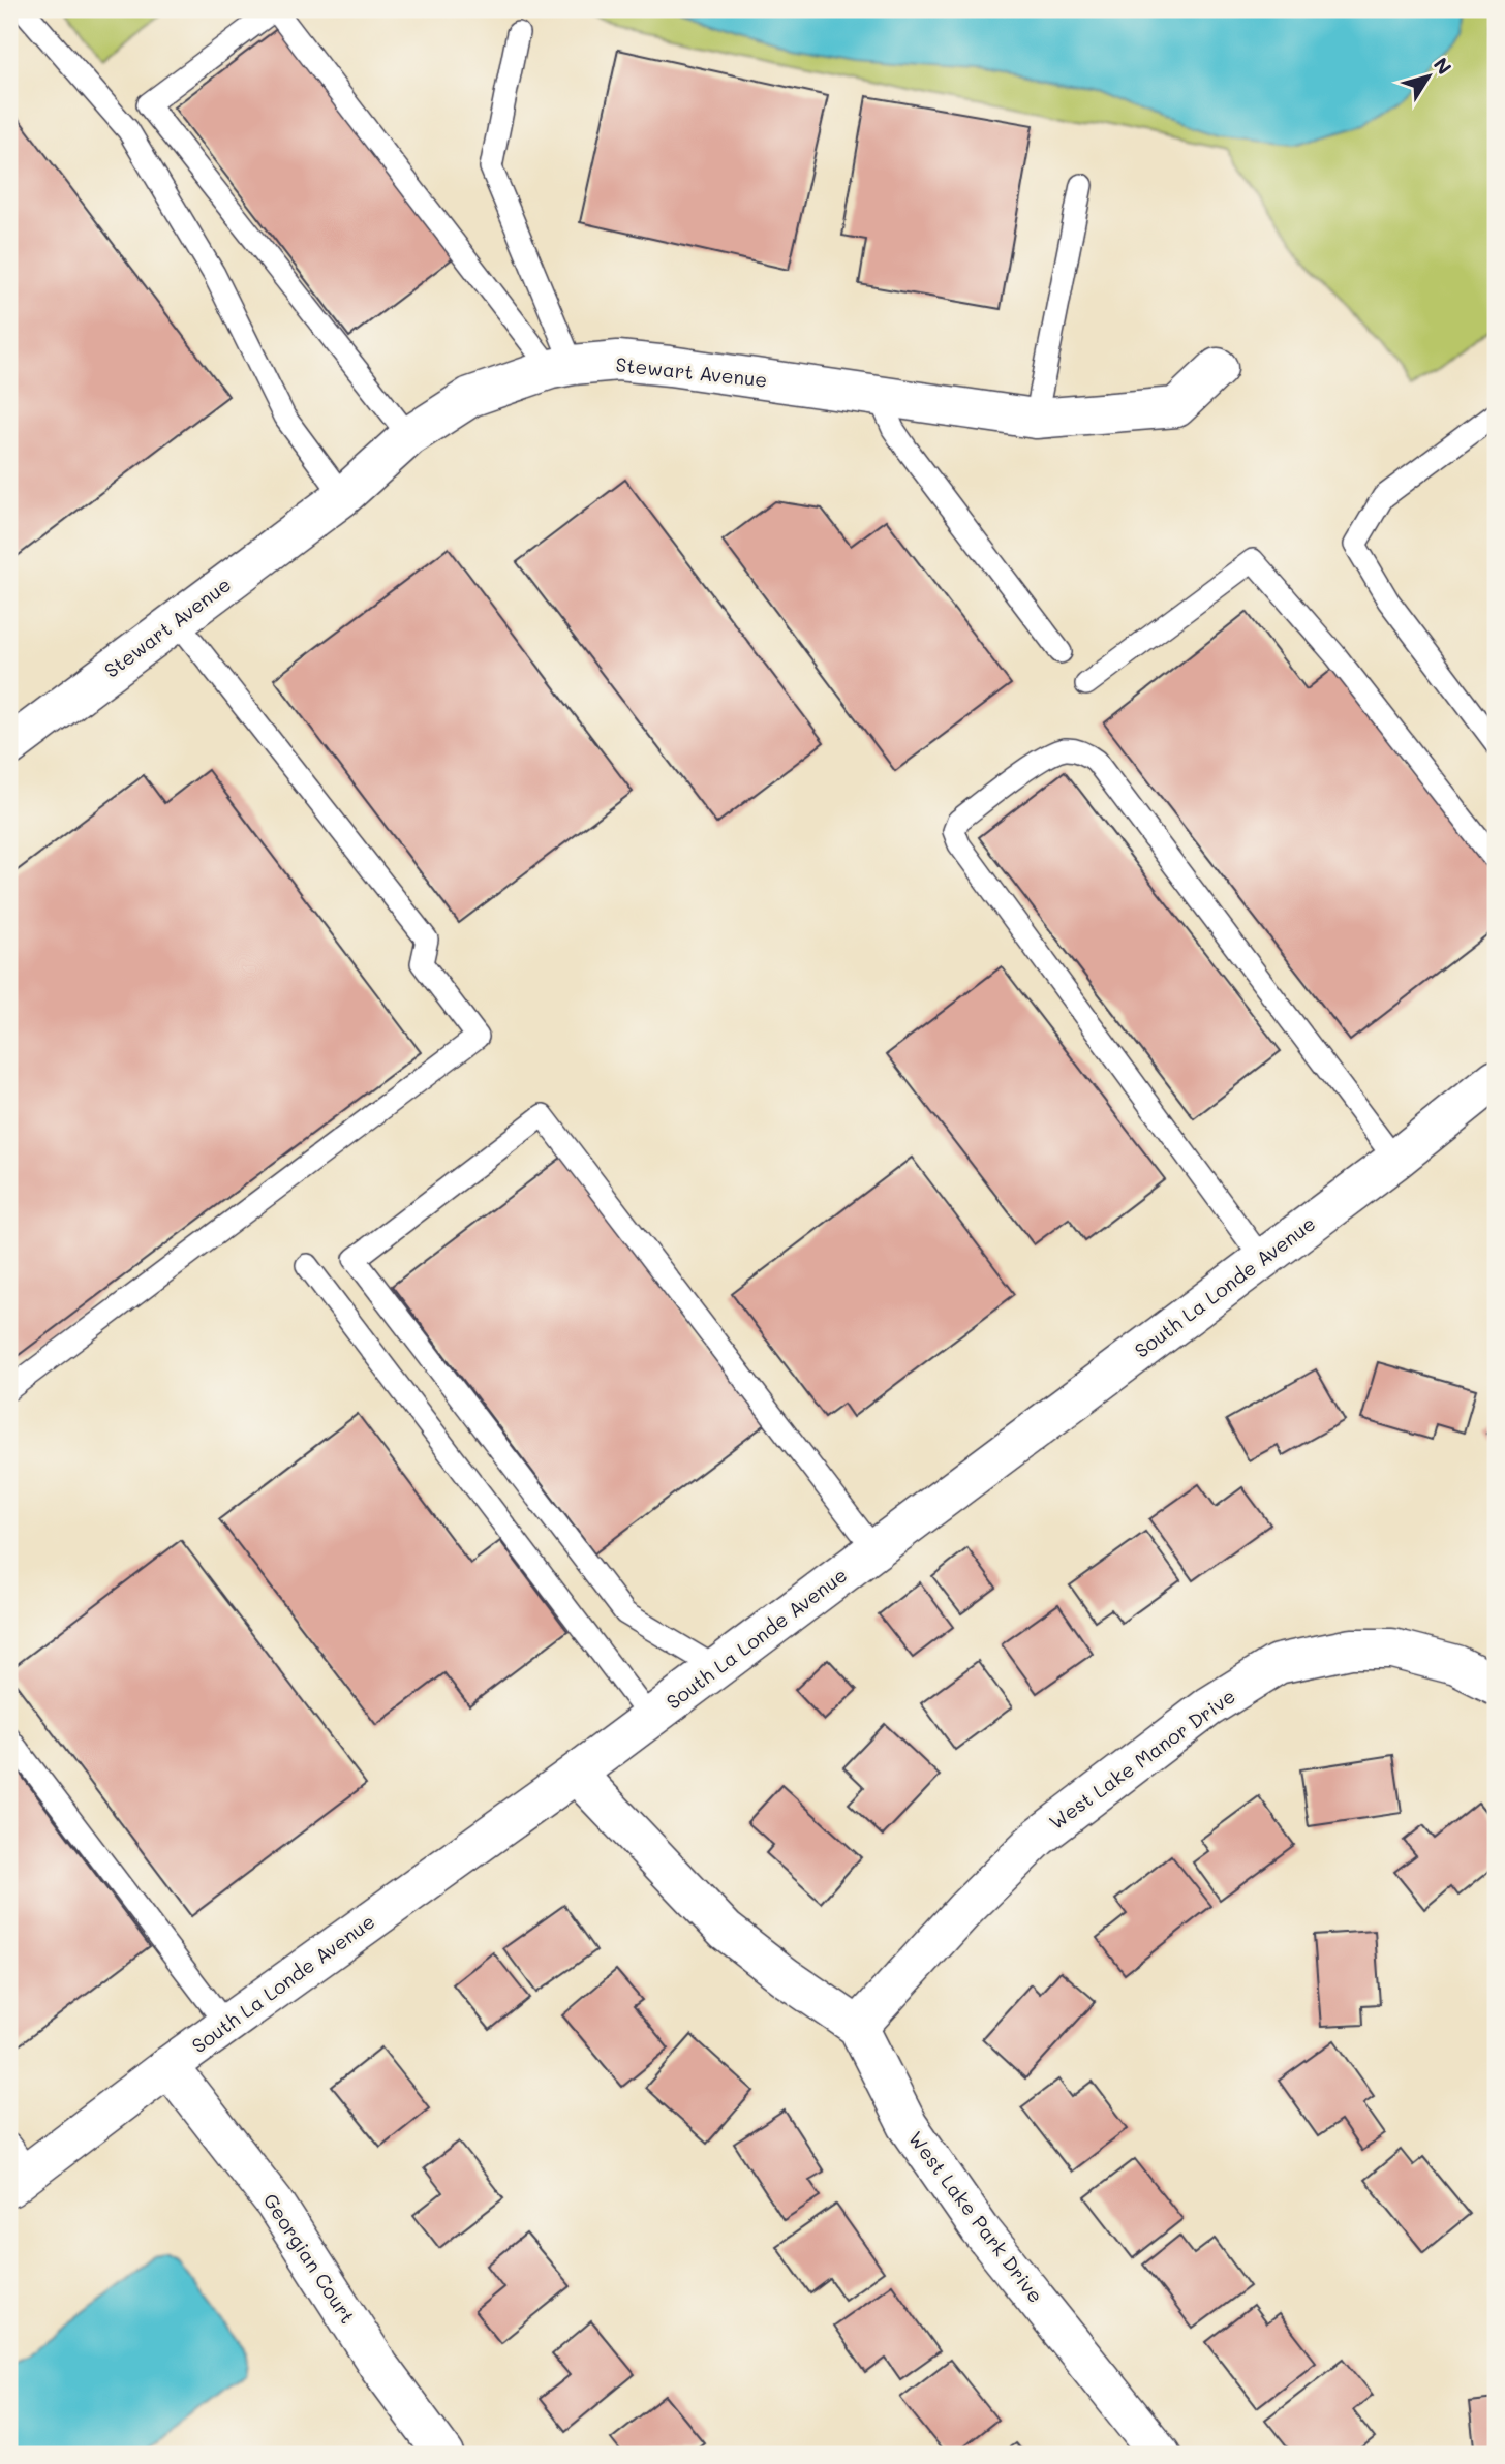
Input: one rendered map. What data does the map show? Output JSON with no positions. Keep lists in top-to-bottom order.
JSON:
{
  "streets": {
    "street": [
      "Stewart Avenue",
      "South La Londe Avenue",
      "West Lake Manor Drive",
      "West Lake Park Drive",
      "Georgian Court"
    ]
  },
  "crossings": [
    ["South La Londe Avenue", "West Lake Park Drive"],
    ["South La Londe Avenue", "Georgian Court"],
    ["West Lake Manor Drive", "West Lake Park Drive"]
  ],
  "north": "top right"
}
